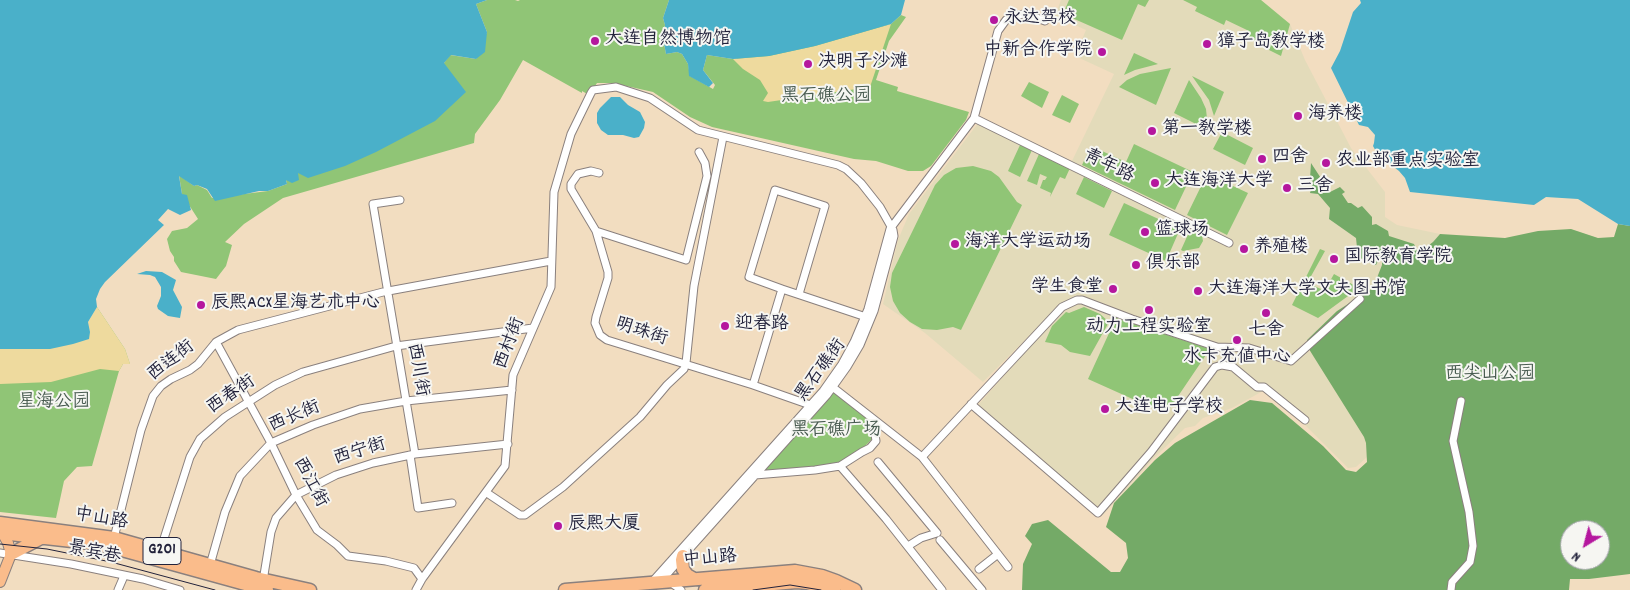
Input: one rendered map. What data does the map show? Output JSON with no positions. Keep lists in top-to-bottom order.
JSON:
{
  "streets": {
    "highway": ["中山路", "G201"],
    "street": [
      "青年路",
      "明珠街",
      "西村街",
      "西连街",
      "西川街",
      "黑石礁街",
      "西春街",
      "西长街",
      "西宁街",
      "西江街",
      "景宾巷"
    ]
  },
  "crossings": [
    ["明珠街", "黑石礁街"],
    ["西村街", "西连街"],
    ["西村街", "西春街"],
    ["西村街", "西长街"],
    ["西村街", "西宁街"],
    ["西村街", "西江街"],
    ["西连街", "西川街"],
    ["西连街", "西江街"],
    ["西连街", "中山路"],
    ["西川街", "西春街"],
    ["西川街", "西长街"],
    ["西川街", "西宁街"],
    ["黑石礁街", "中山路"],
    ["西春街", "西江街"],
    ["西春街", "中山路"],
    ["西长街", "西江街"],
    ["西长街", "中山路"],
    ["西宁街", "西江街"],
    ["西宁街", "中山路"]
  ],
  "parks": [
    "黑石礁公园",
    "西尖山公园",
    "星海公园",
    "黑石礁广场"
  ],
  "places": [
    "永达驾校",
    "大连自然博物馆",
    "獐子岛教学楼",
    "中新合作学院",
    "决明子沙滩",
    "海养楼",
    "第一教学楼",
    "四舍",
    "农业部重点实验室",
    "大连海洋大学",
    "三舍",
    "篮球场",
    "海洋大学运动场",
    "养殖楼",
    "国际教育学院",
    "俱乐部",
    "学生食堂",
    "大连海洋大学文夫图书馆",
    "辰熙ACX星海艺术中心",
    "动力工程实验室",
    "七舍",
    "迎春路",
    "水卡充值中心",
    "大连电子学校",
    "辰熙大厦"
  ],
  "north": "bottom left"
}
